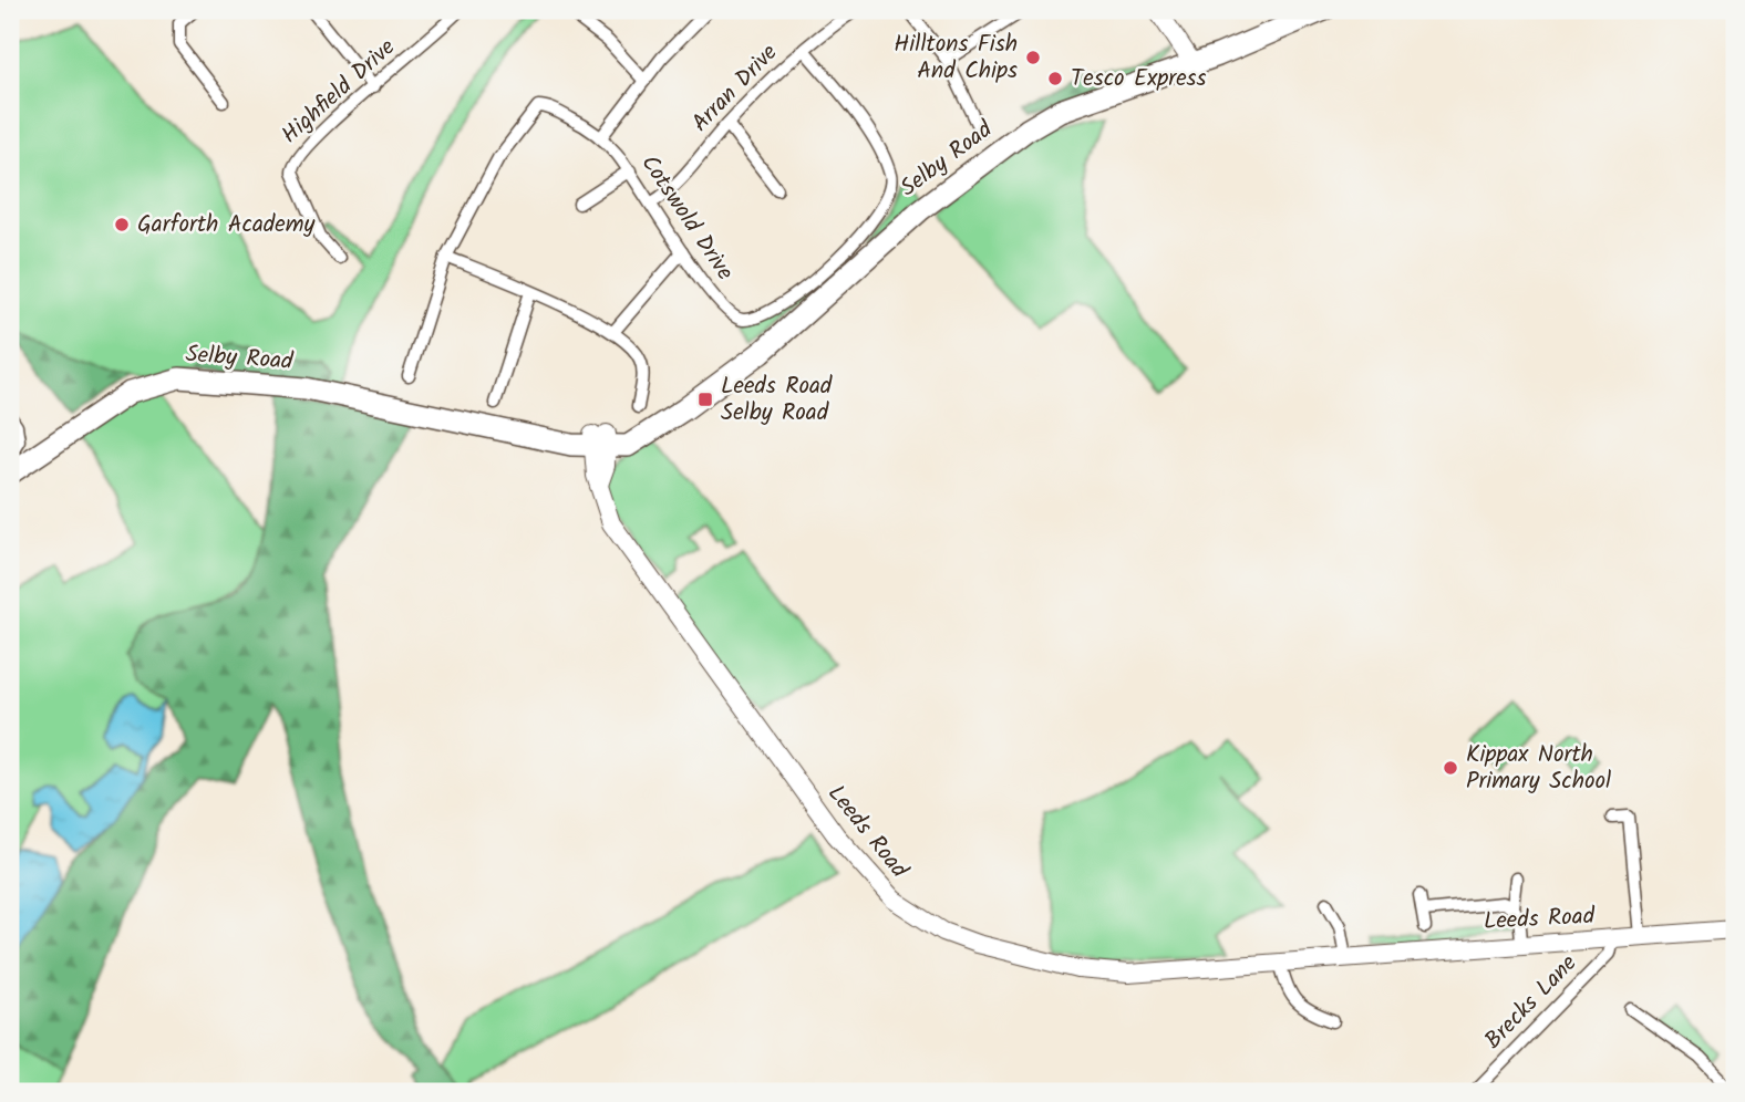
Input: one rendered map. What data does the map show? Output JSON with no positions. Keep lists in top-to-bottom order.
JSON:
{
  "streets": {
    "highway": ["Selby Road"],
    "main road": ["Leeds Road"],
    "street": [
      "Arran Drive",
      "Highfield Drive",
      "Cotswold Drive",
      "Brecks Lane"
    ]
  },
  "crossings": [
    ["Arran Drive", "Cotswold Drive"],
    ["Selby Road", "Leeds Road"],
    ["Leeds Road", "Brecks Lane"]
  ],
  "places": {
    "other": [
      "Hilltons Fish And Chips",
      "Tesco Express",
      "Garforth Academy",
      "Kippax North Primary School"
    ],
    "transit": ["Leeds Road Selby Road"]
  }
}
